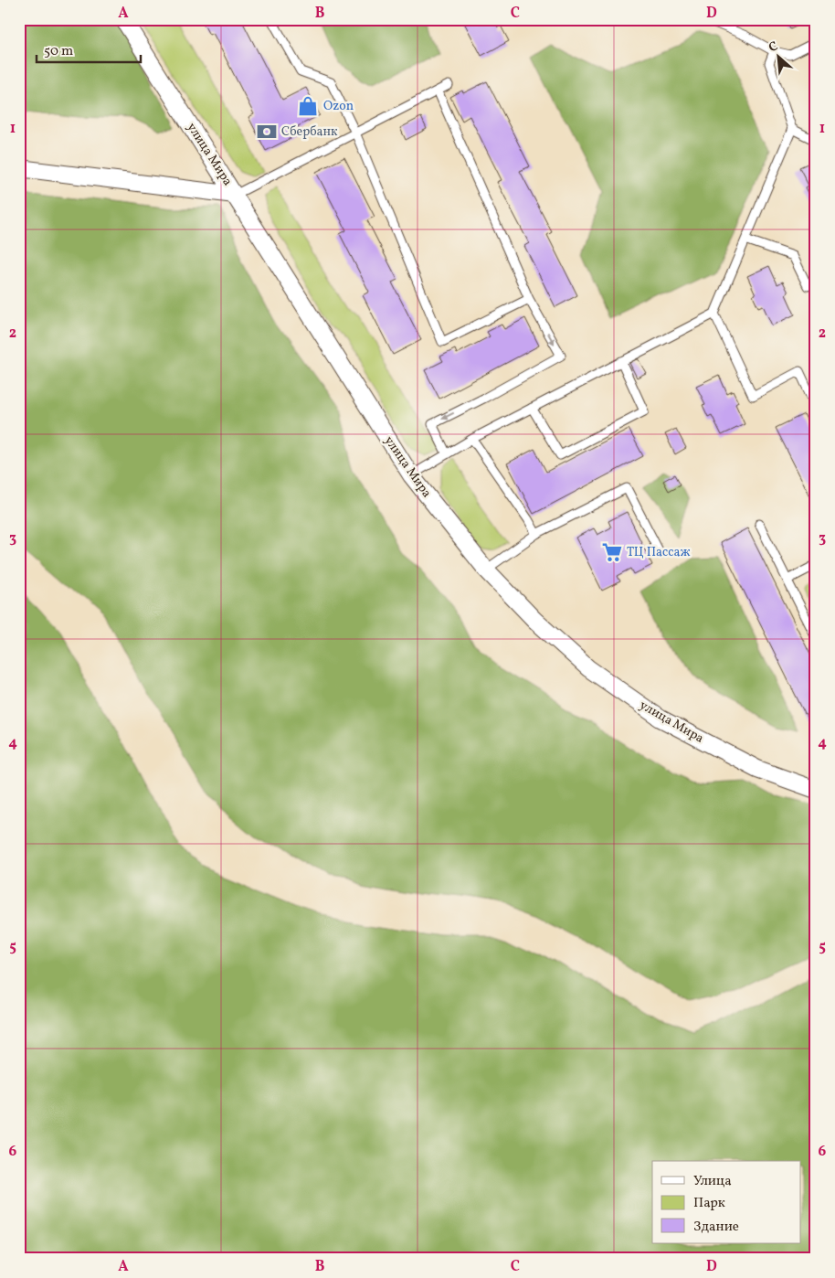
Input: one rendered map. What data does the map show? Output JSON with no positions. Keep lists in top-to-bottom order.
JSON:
{
  "streets": {
    "street": ["улица Мира"]
  },
  "places": {
    "shop": ["Ozon"],
    "bank": ["Сбербанк"],
    "supermarket": ["ТЦ Пассаж"]
  },
  "legend": ["Улица", "Парк", "Здание"],
  "scale_bar": "50 m",
  "north": "top left",
  "grid": {
    "columns": [
      "A",
      "B",
      "C",
      "D"
    ],
    "rows": [
      "1",
      "2",
      "3",
      "4",
      "5",
      "6"
    ]
  }
}
